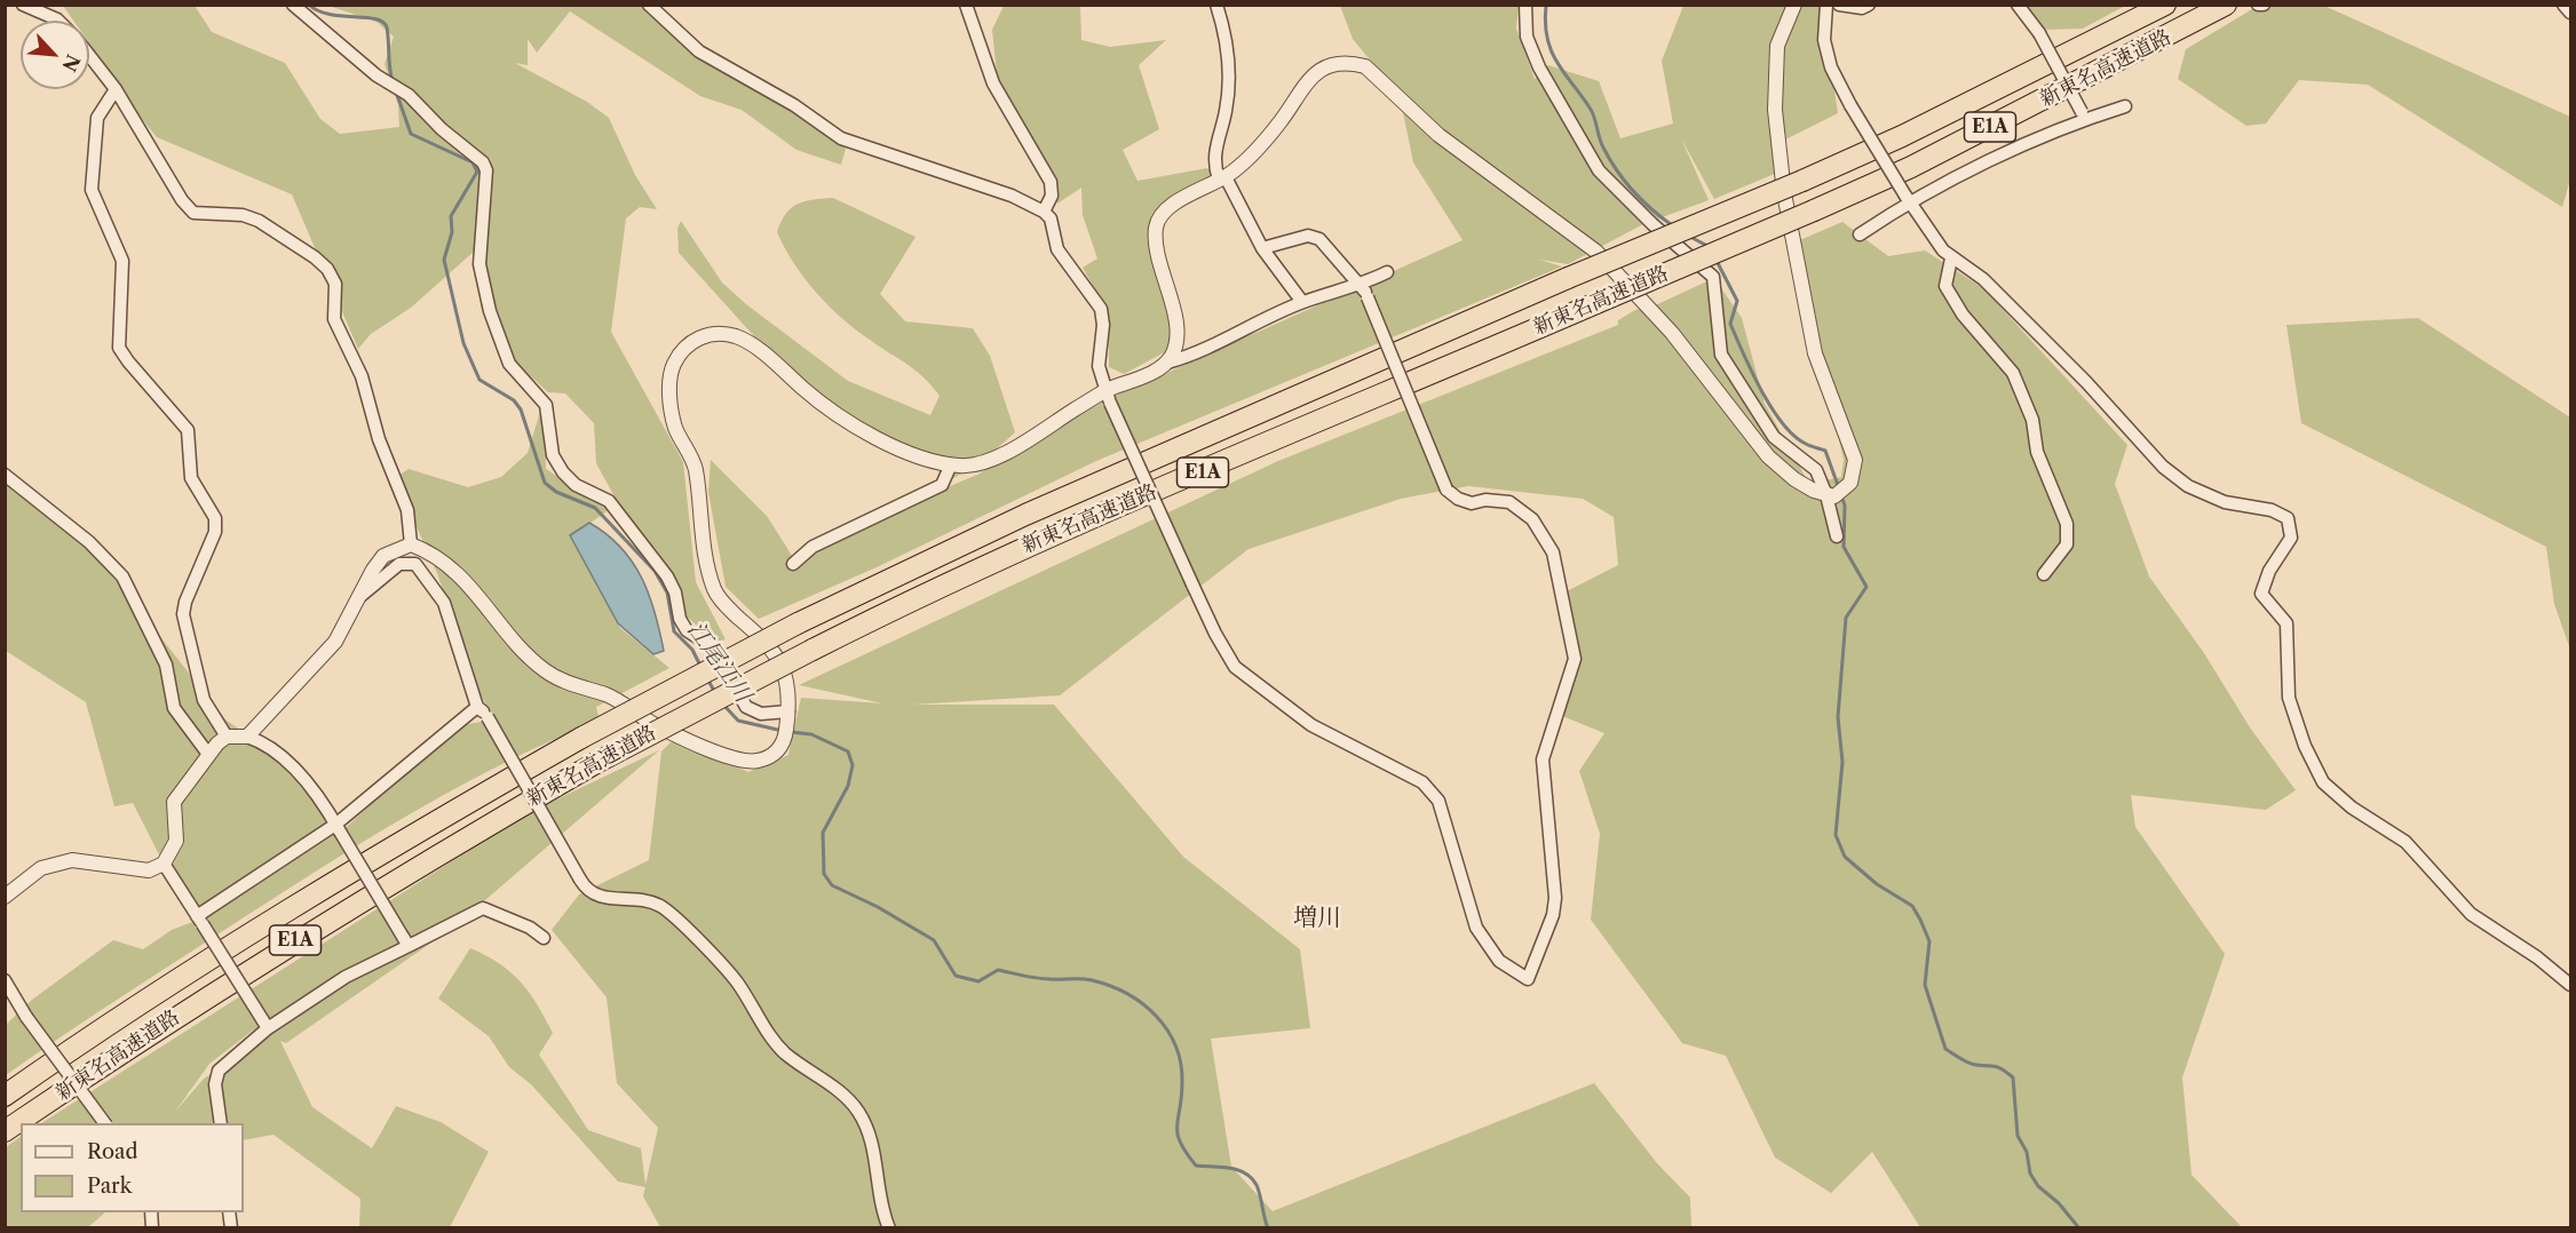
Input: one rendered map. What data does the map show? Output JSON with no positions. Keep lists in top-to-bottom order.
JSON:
{
  "streets": {
    "highway": ["新東名高速道路", "E1A"]
  },
  "districts": ["増川"],
  "water": ["江尾江川"],
  "legend": ["Road", "Park"],
  "north": "bottom right"
}
